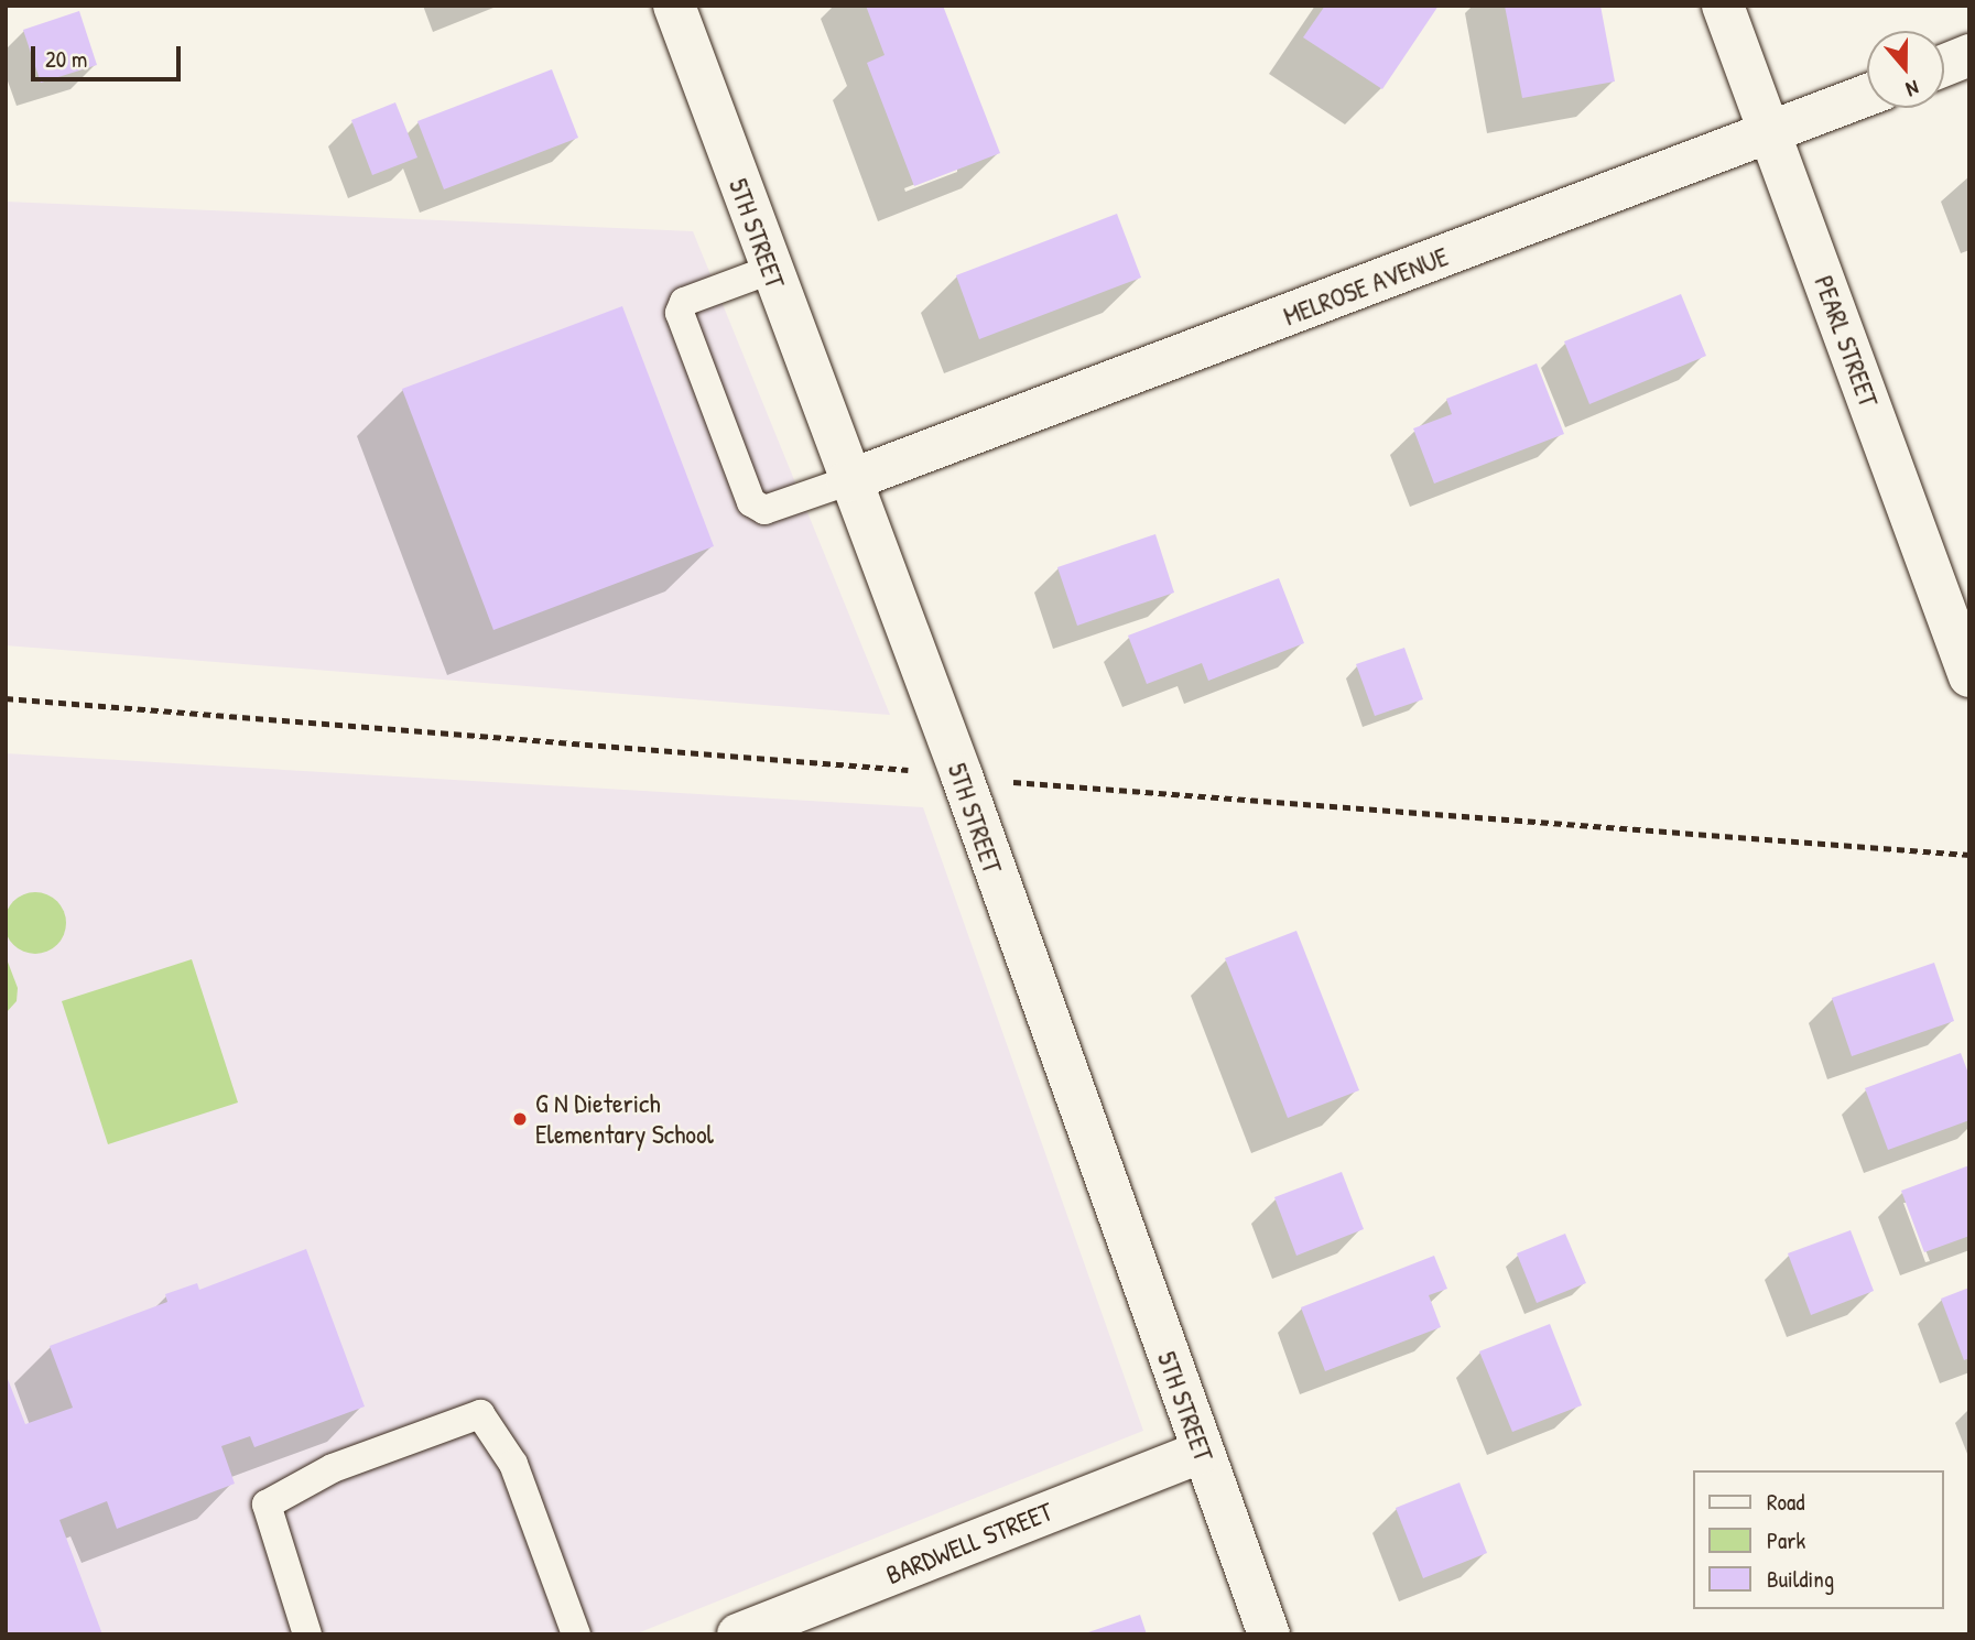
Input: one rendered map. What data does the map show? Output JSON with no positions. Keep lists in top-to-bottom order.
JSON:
{
  "streets": {
    "street": [
      "5TH STREET",
      "MELROSE AVENUE",
      "PEARL STREET",
      "BARDWELL STREET"
    ]
  },
  "crossings": [
    ["5TH STREET", "MELROSE AVENUE"],
    ["5TH STREET", "BARDWELL STREET"],
    ["MELROSE AVENUE", "PEARL STREET"]
  ],
  "places": ["G N Dieterich Elementary School"],
  "legend": ["Road", "Park", "Building"],
  "scale_bar": "20 m",
  "north": "bottom"
}
